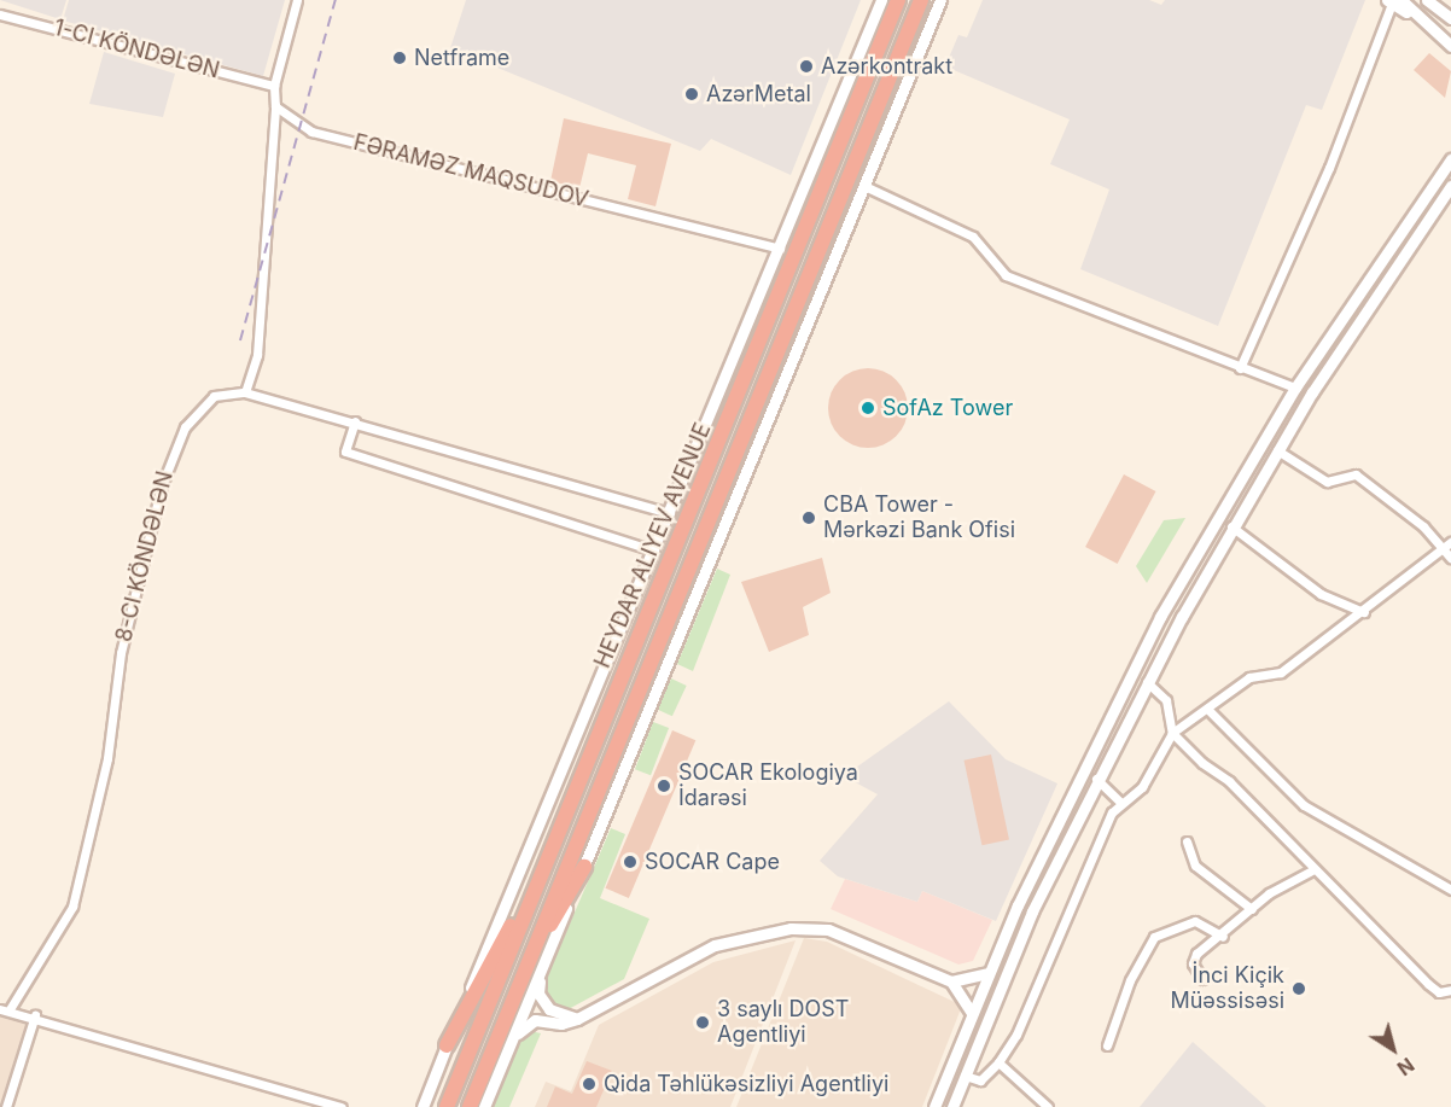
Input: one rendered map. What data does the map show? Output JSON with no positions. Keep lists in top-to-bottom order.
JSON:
{
  "streets": {
    "highway": ["HEYDAR ALIYEV AVENUE"],
    "street": ["1-CI KÖNDƏLƏN", "FƏRAMƏZ MAQSUDOV", "8-CI KÖNDƏLƏN"]
  },
  "places": [
    "Netframe",
    "Azərkontrakt",
    "AzərMetal",
    "SofAz Tower",
    "CBA Tower - Mərkəzi Bank Ofisi",
    "SOCAR Ekologiya İdarəsi",
    "SOCAR Cape",
    "İnci Kiçik Müəssisəsi",
    "3 saylı DOST Agentliyi",
    "Qida Təhlükəsizliyi Agentliyi"
  ],
  "north": "bottom right"
}
